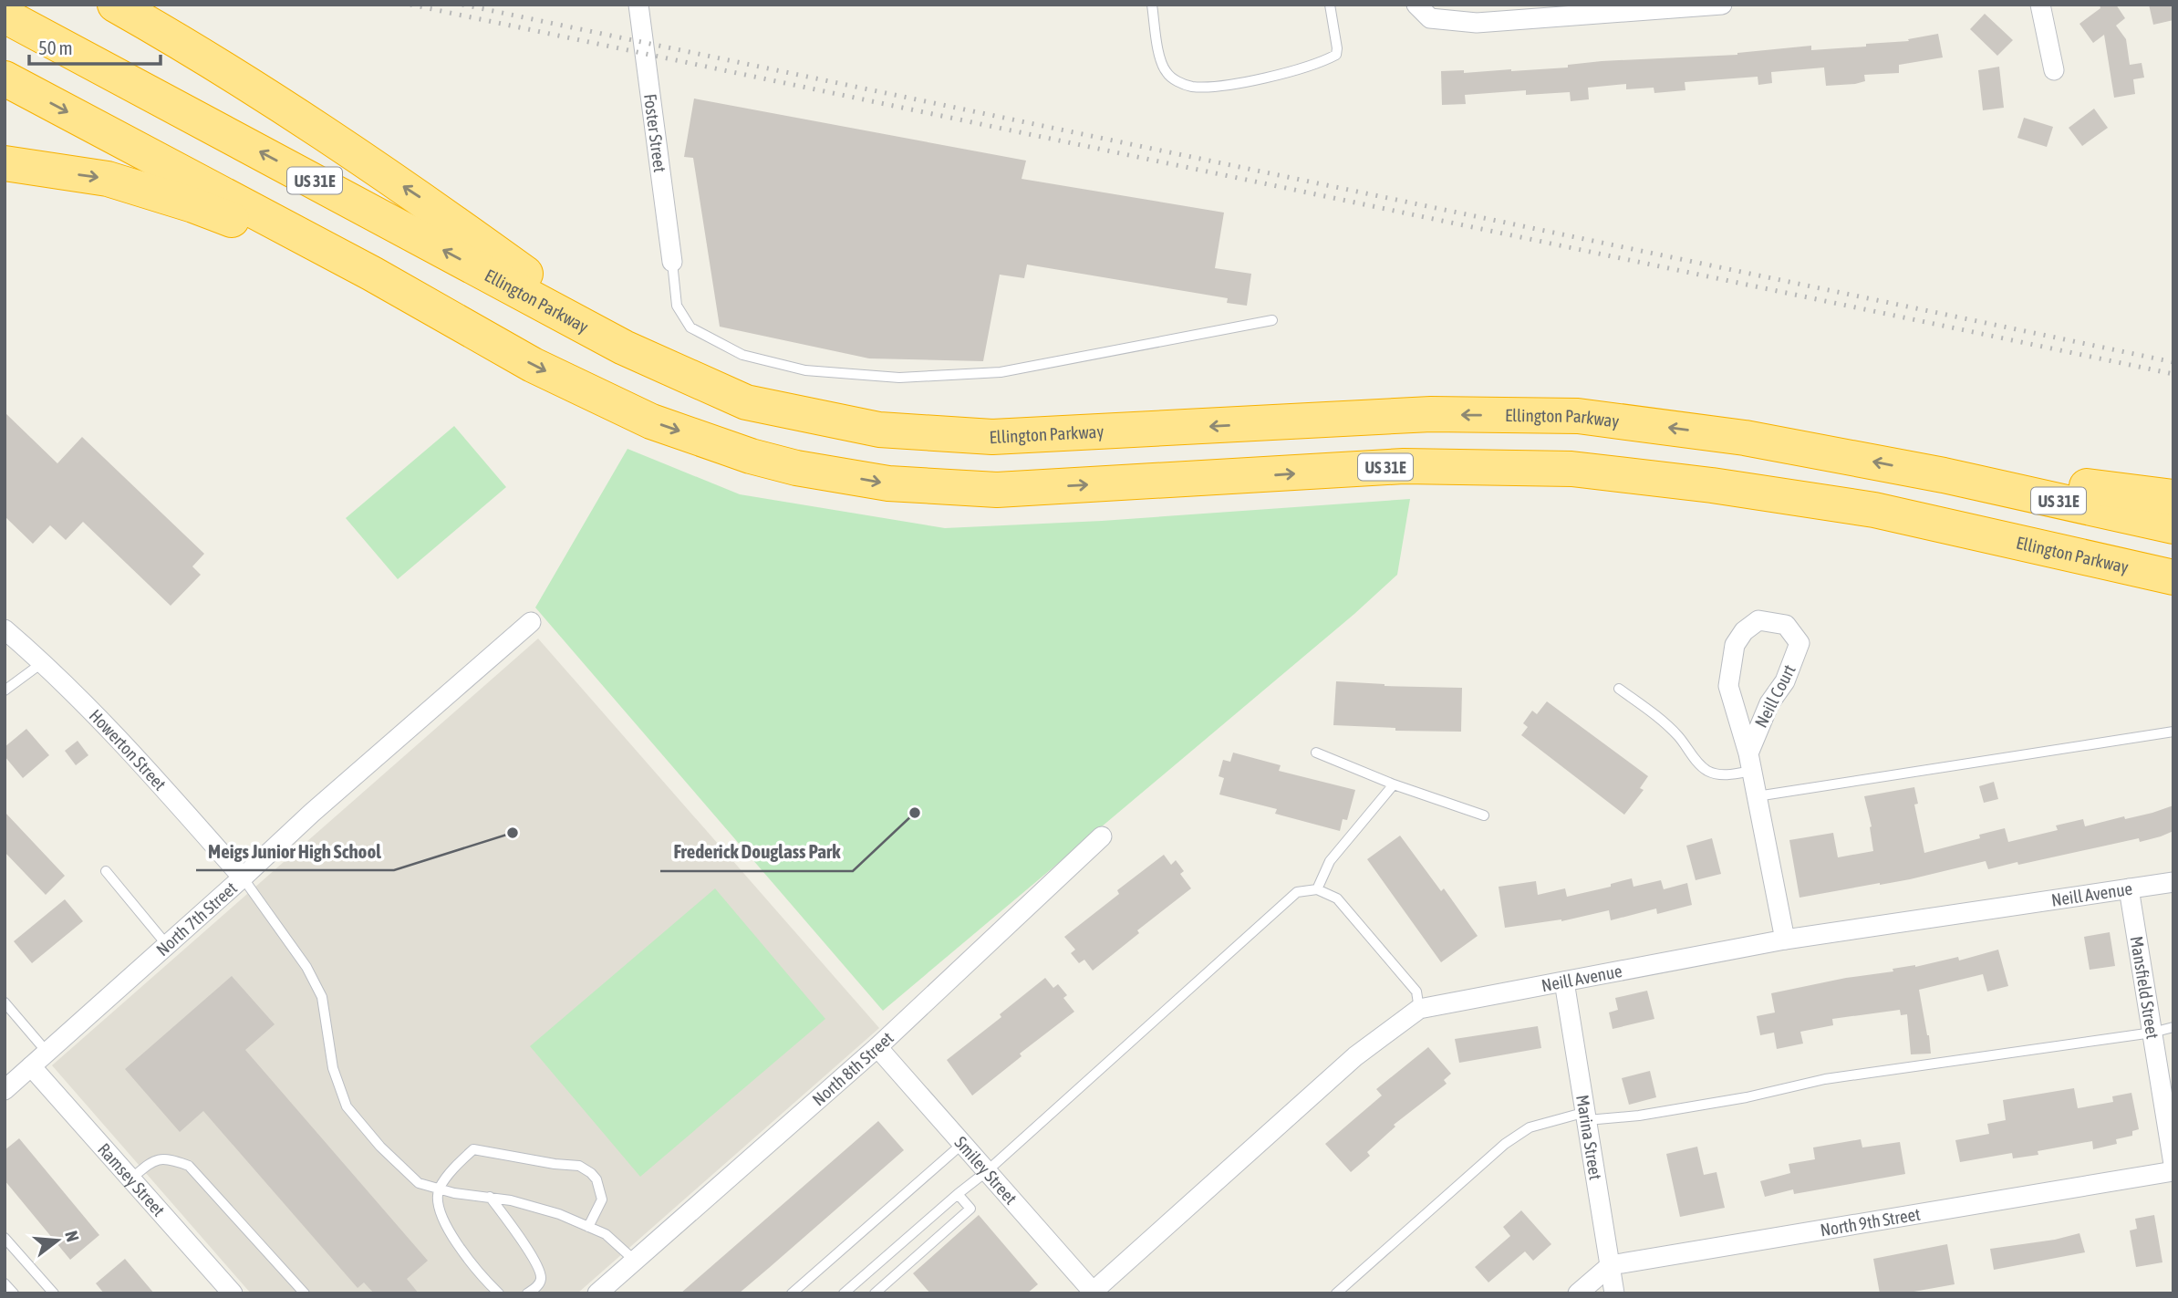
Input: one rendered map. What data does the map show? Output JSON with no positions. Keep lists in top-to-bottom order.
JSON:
{
  "streets": {
    "highway": ["US 31E", "Ellington Parkway"],
    "street": [
      "Foster Street",
      "Neill Court",
      "Howerton Street",
      "Neill Avenue",
      "North 7th Street",
      "Mansfield Street",
      "North 8th Street",
      "Marina Street",
      "Smiley Street",
      "Ramsey Street",
      "North 9th Street"
    ]
  },
  "crossings": [
    ["Neill Court", "Neill Avenue"],
    ["Howerton Street", "North 7th Street"],
    ["Neill Avenue", "Mansfield Street"],
    ["Neill Avenue", "Marina Street"],
    ["Neill Avenue", "Smiley Street"],
    ["North 7th Street", "Ramsey Street"],
    ["North 8th Street", "Smiley Street"],
    ["Marina Street", "North 9th Street"]
  ],
  "places": ["Frederick Douglass Park", "Meigs Junior High School"],
  "scale_bar": "50 m",
  "north": "right"
}
